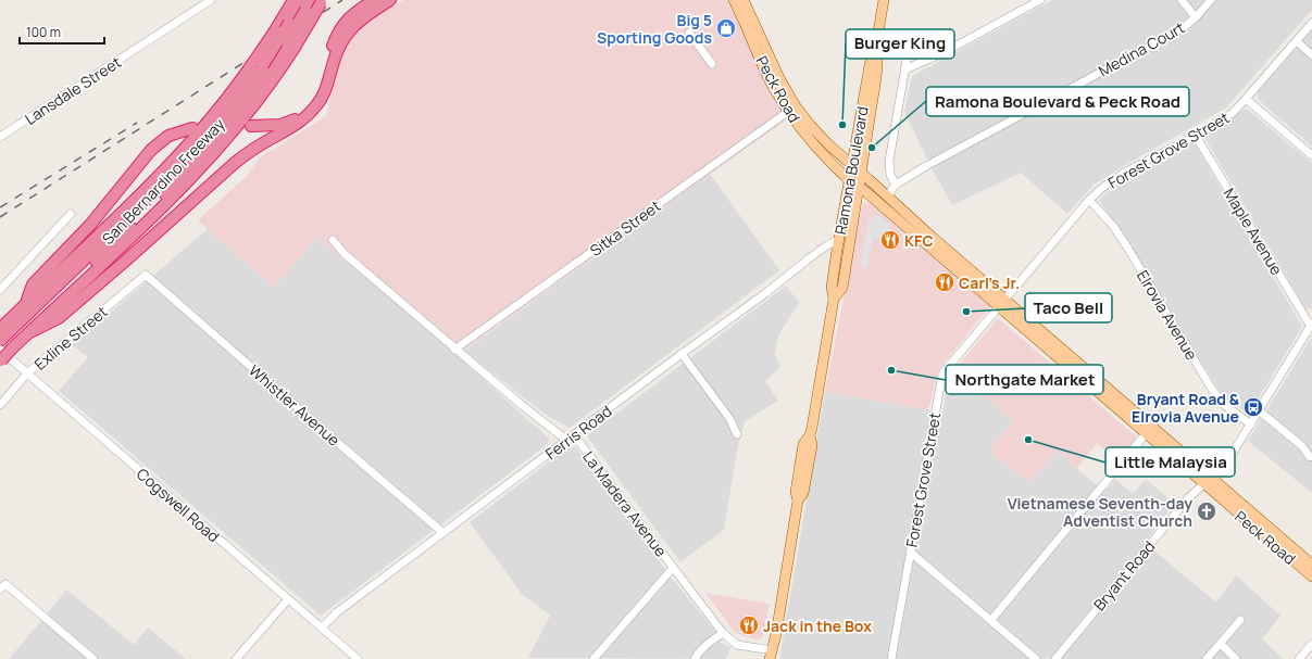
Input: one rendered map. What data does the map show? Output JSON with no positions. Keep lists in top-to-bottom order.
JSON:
{
  "streets": {
    "highway": ["San Bernardino Freeway"],
    "main road": ["Peck Road", "Ramona Boulevard"],
    "street": [
      "Medina Court",
      "Lansdale Street",
      "Forest Grove Street",
      "Sitka Street",
      "Maple Avenue",
      "Elrovia Avenue",
      "Exline Street",
      "Whistler Avenue",
      "Ferris Road",
      "La Madera Avenue",
      "Cogswell Road",
      "Bryant Road"
    ]
  },
  "crossings": [
    ["Medina Court", "Peck Road"],
    ["Peck Road", "Forest Grove Street"],
    ["Peck Road", "Ramona Boulevard"],
    ["Peck Road", "Sitka Street"],
    ["Peck Road", "Bryant Road"],
    ["Forest Grove Street", "Maple Avenue"],
    ["Forest Grove Street", "Elrovia Avenue"],
    ["Ramona Boulevard", "Ferris Road"],
    ["Ramona Boulevard", "La Madera Avenue"],
    ["San Bernardino Freeway", "Cogswell Road"],
    ["Sitka Street", "La Madera Avenue"],
    ["Maple Avenue", "Bryant Road"],
    ["Elrovia Avenue", "Bryant Road"],
    ["Exline Street", "Whistler Avenue"],
    ["Exline Street", "Cogswell Road"],
    ["Whistler Avenue", "Ferris Road"],
    ["Ferris Road", "La Madera Avenue"],
    ["Ferris Road", "Cogswell Road"]
  ],
  "places": {
    "shop": ["Big 5 Sporting Goods"],
    "other": [
      "Burger King",
      "Ramona Boulevard & Peck Road",
      "Taco Bell",
      "Northgate Market",
      "Little Malaysia"
    ],
    "restaurant": ["KFC", "Carl's Jr.", "Jack in the Box"],
    "bus stop": ["Bryant Road & Elrovia Avenue"],
    "church": ["Vietnamese Seventh-day Adventist Church"]
  },
  "scale_bar": "100 m"
}
